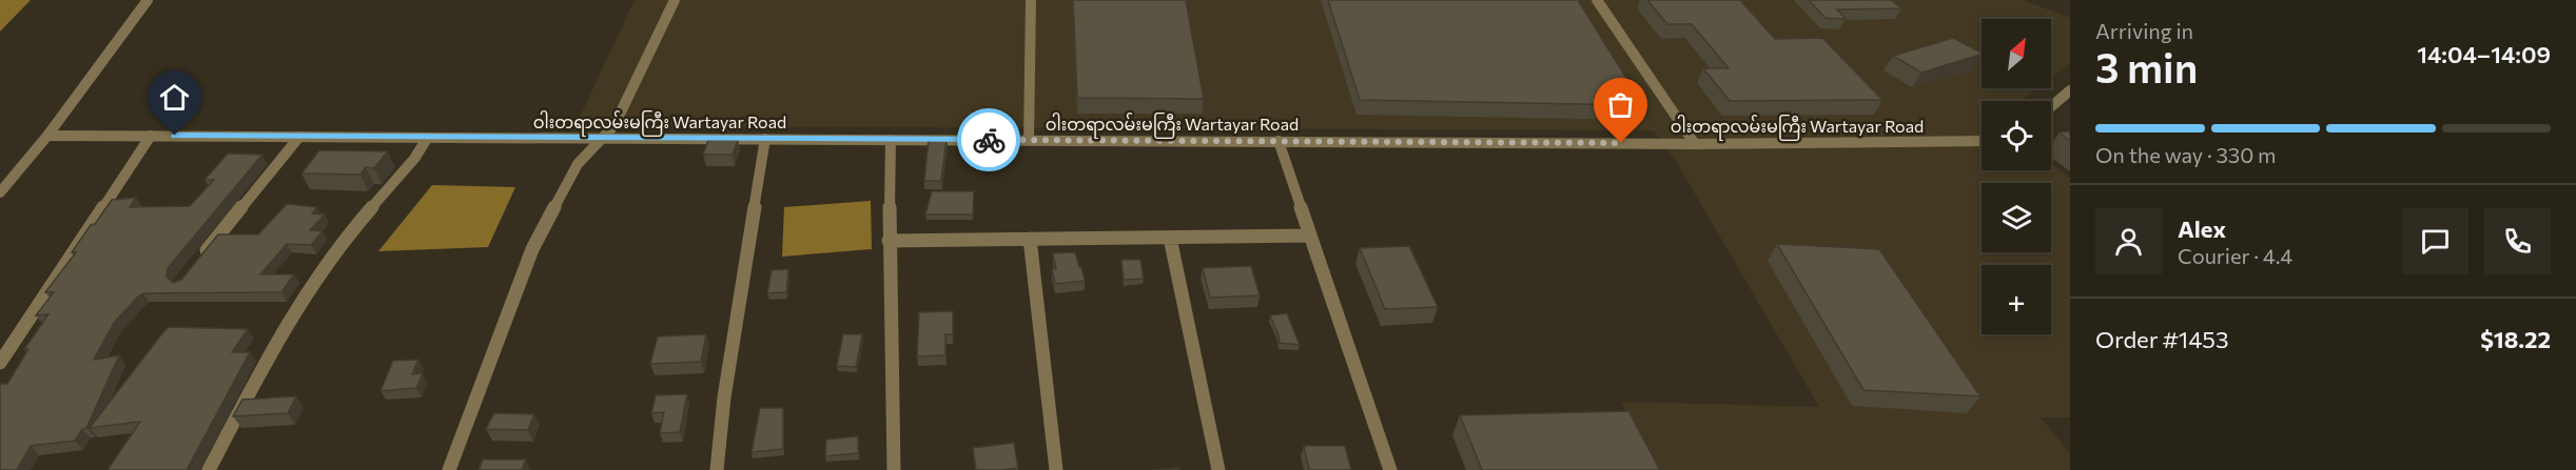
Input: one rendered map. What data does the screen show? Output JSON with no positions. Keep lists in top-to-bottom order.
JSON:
{
  "streets": {
    "street": ["ဝါးတရာလမ်းမကြီး Wartayar Road"]
  },
  "north": "top right",
  "page": {
    "heading": ["3 min", "Arriving in", "14:04–14:09"],
    "panel": [
      "Alex",
      "Courier · 4.4",
      "Order #1453",
      "$18.22"
    ],
    "map_buttons": "+",
    "bar": "On the way · 330 m"
  }
}
